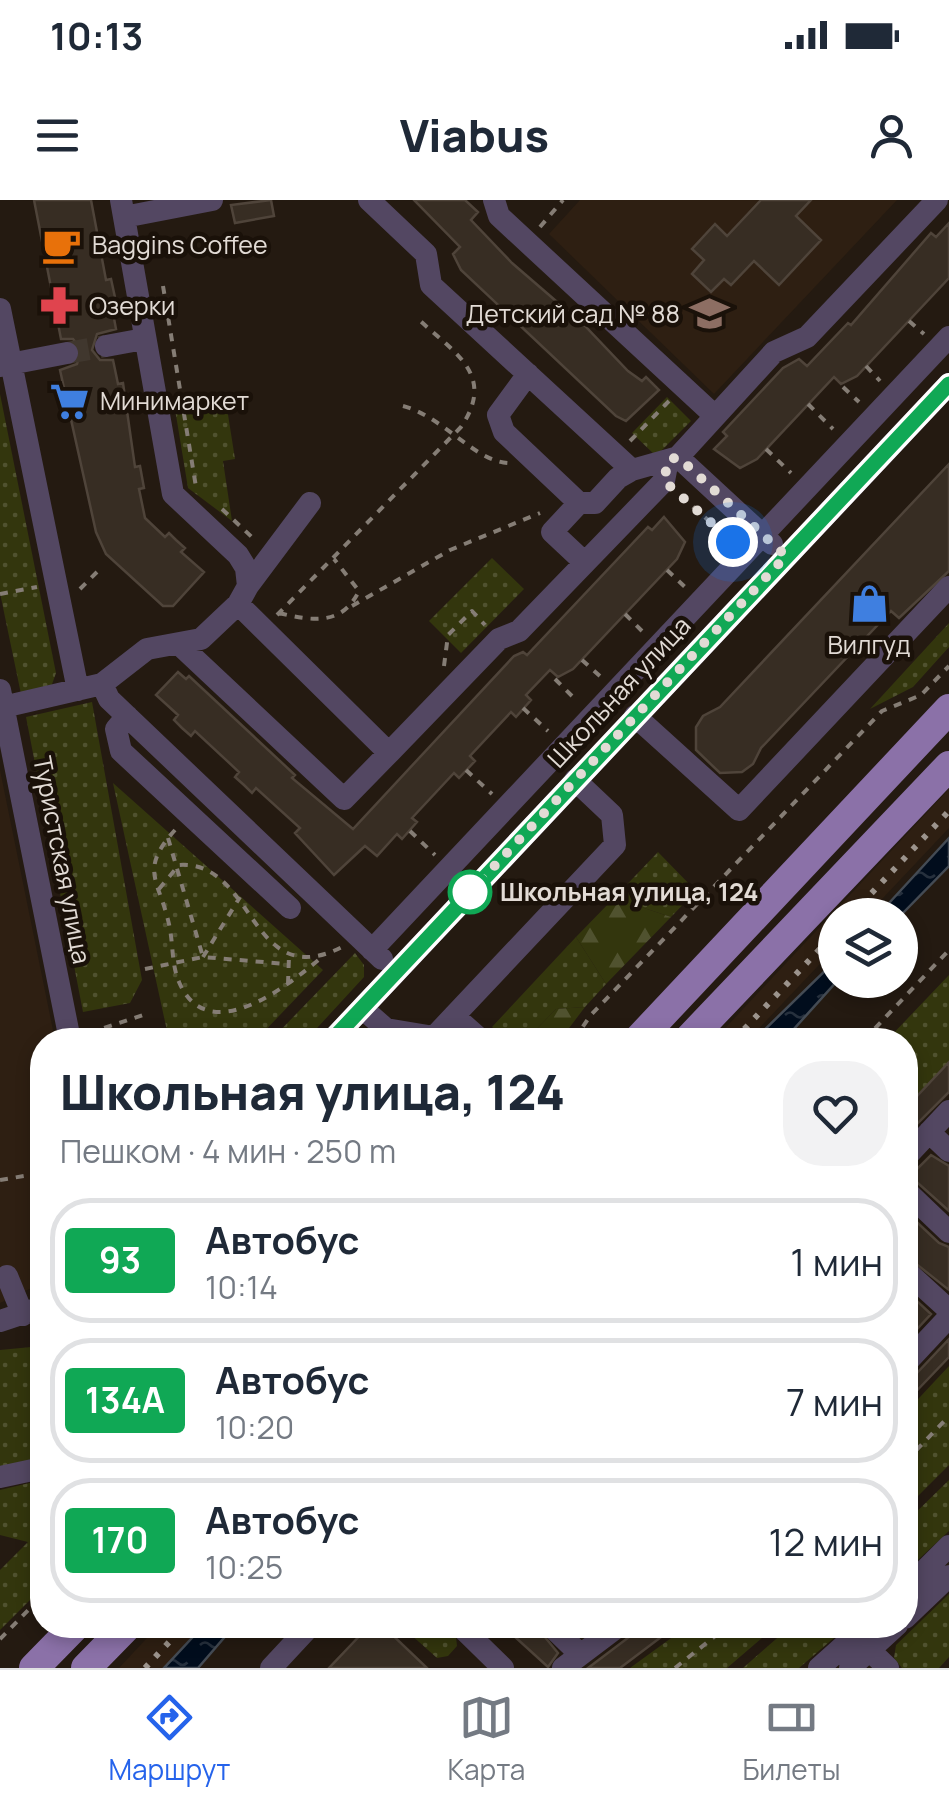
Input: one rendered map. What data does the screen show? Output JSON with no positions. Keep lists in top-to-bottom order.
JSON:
{
  "streets": {
    "street": ["Школьная улица", "Туристская улица"]
  },
  "places": {
    "cafe": ["Baggins Coffee"],
    "pharmacy": ["Озерки"],
    "school or university": ["Детский сад № 88"],
    "supermarket": ["Минимаркет"],
    "shop": ["Вилгуд"],
    "other": ["Школьная улица, 124"]
  },
  "lines": ["bus line 93"],
  "page": {
    "status": "10:13",
    "header": "Viabus",
    "heading": ["Школьная улица, 124", "Пешком · 4 мин · 250 m"],
    "list": [
      {
        "mark": "93",
        "name": "Автобус",
        "note": "10:14",
        "value": "1 мин"
      },
      {
        "mark": "134А",
        "name": "Автобус",
        "note": "10:20",
        "value": "7 мин"
      },
      {
        "mark": "170",
        "name": "Автобус",
        "note": "10:25",
        "value": "12 мин"
      }
    ],
    "tabs": ["Маршрут", "Карта", "Билеты"]
  }
}
